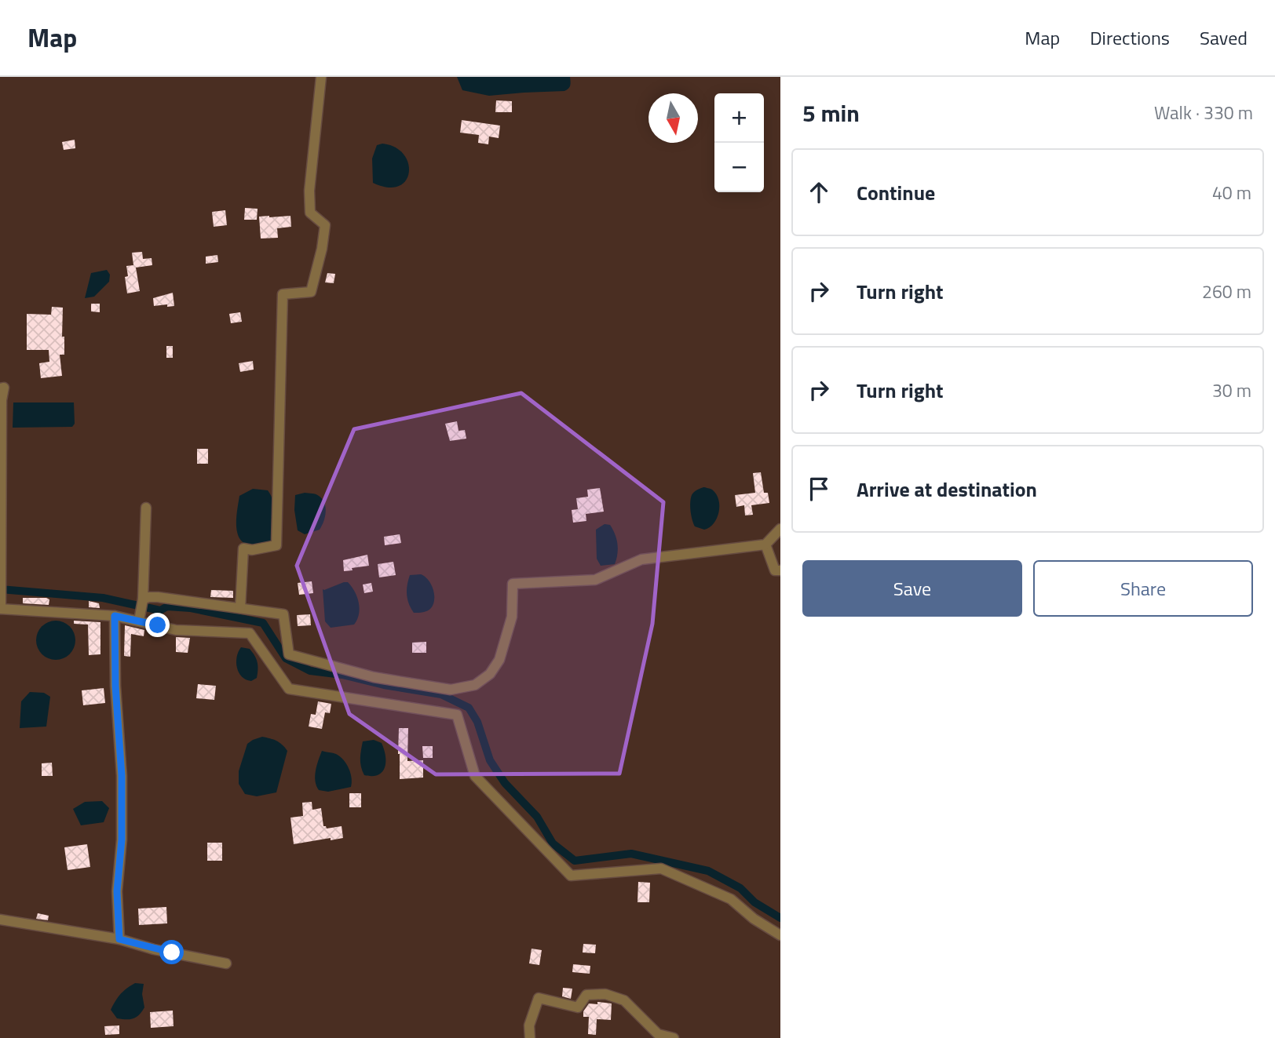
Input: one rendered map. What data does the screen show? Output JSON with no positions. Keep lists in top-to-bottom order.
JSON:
{
  "north": "bottom",
  "page": {
    "header": "Map",
    "nav": ["Map", "Directions", "Saved"],
    "heading": ["5 min", "Walk · 330 m"],
    "map_buttons": ["+", "−"],
    "list": [
      ["Continue", "40 m"],
      ["Turn right", "260 m"],
      ["Turn right", "30 m"],
      "Arrive at destination"
    ],
    "buttons": ["Save", "Share"]
  }
}
